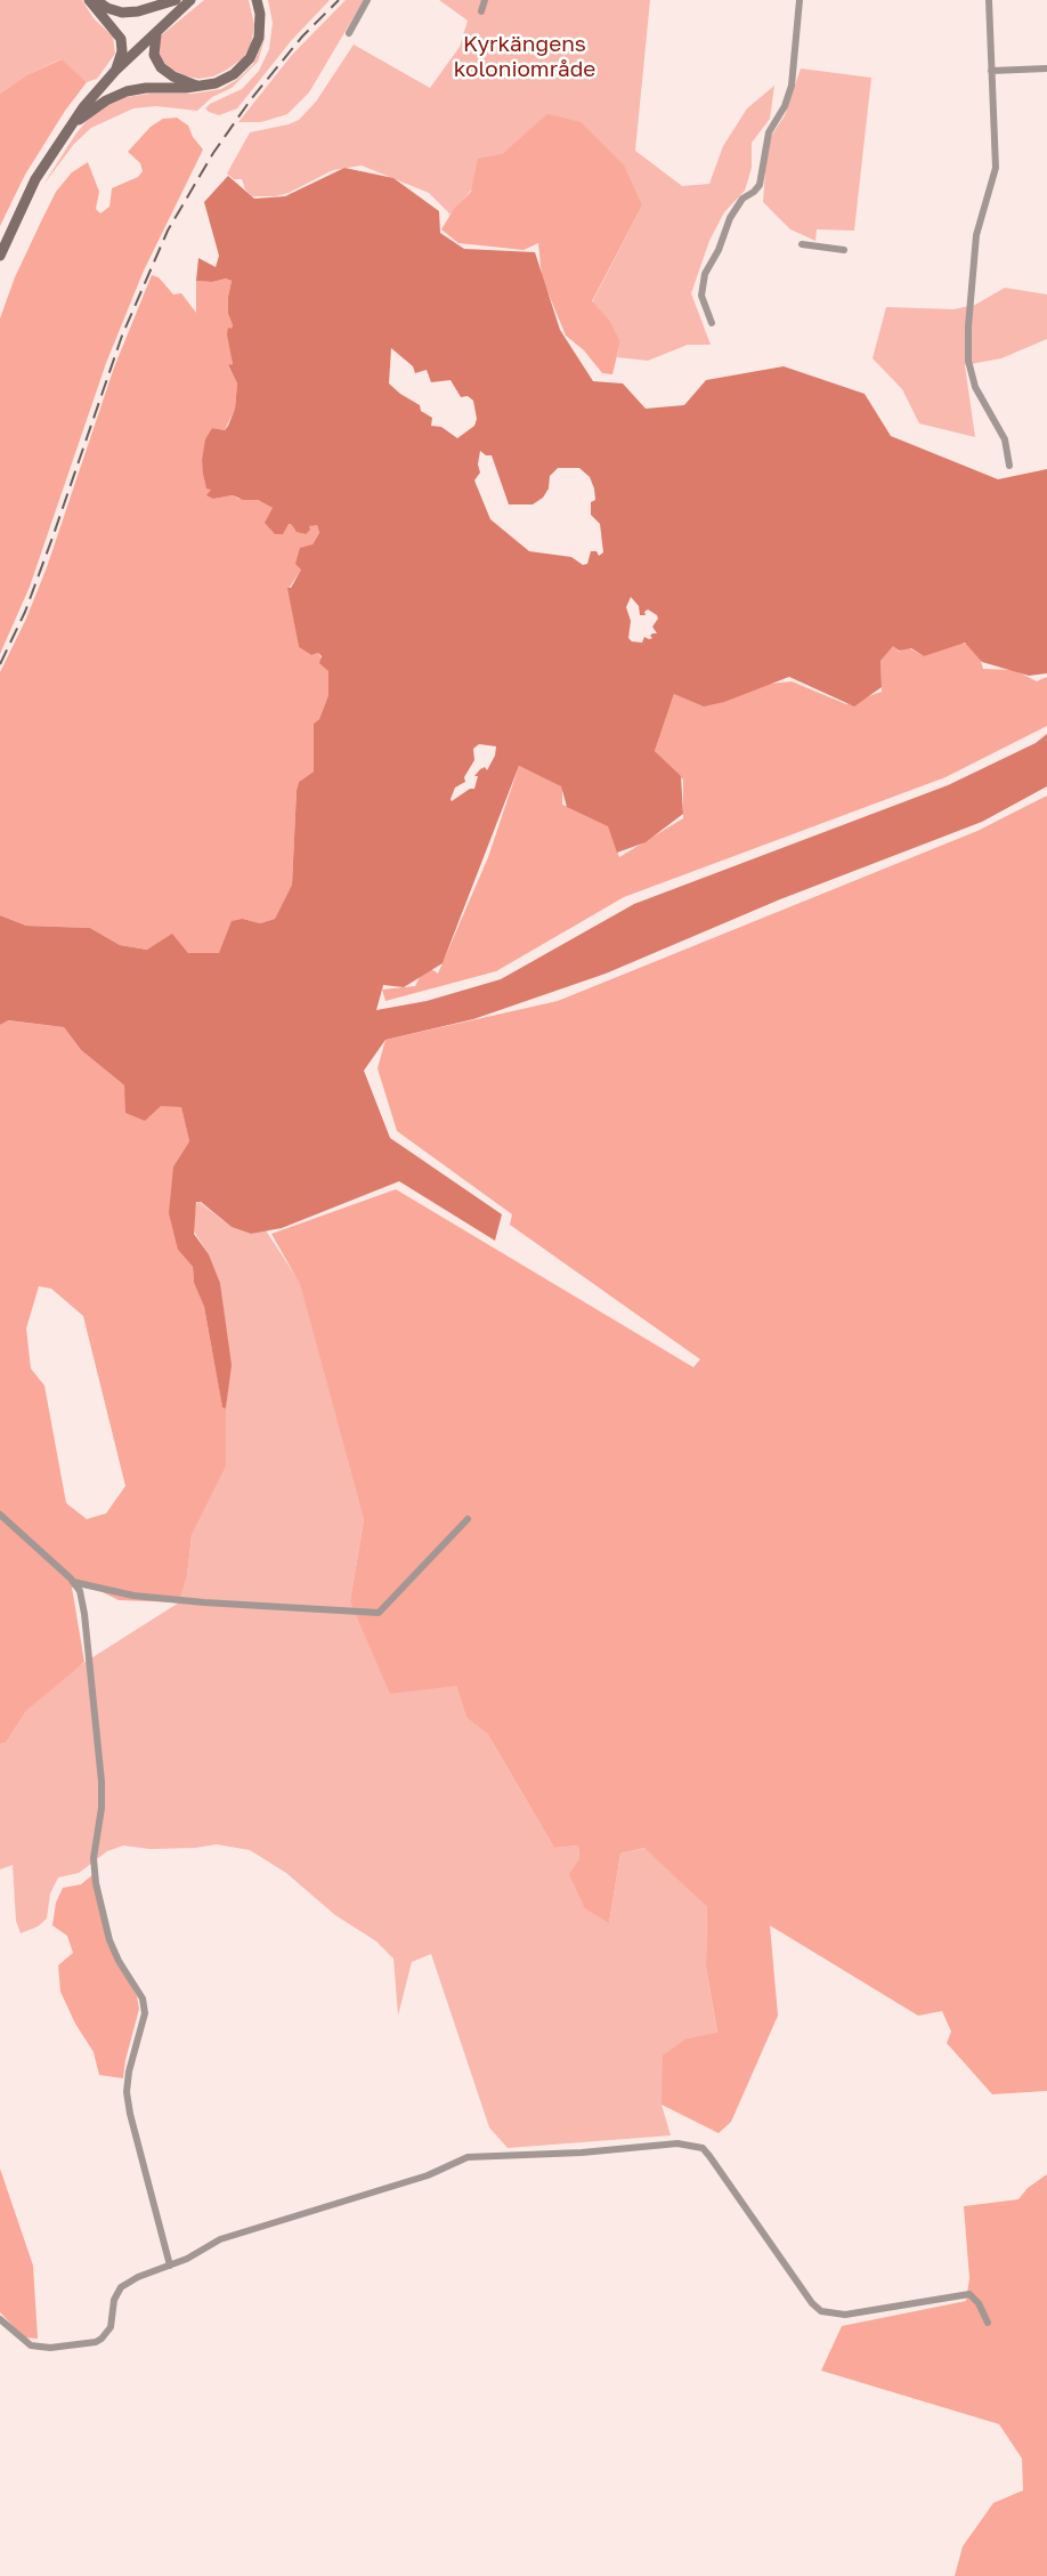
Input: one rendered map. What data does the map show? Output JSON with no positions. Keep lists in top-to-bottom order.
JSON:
{
  "parks": ["Kyrkängens koloniområde"]
}
